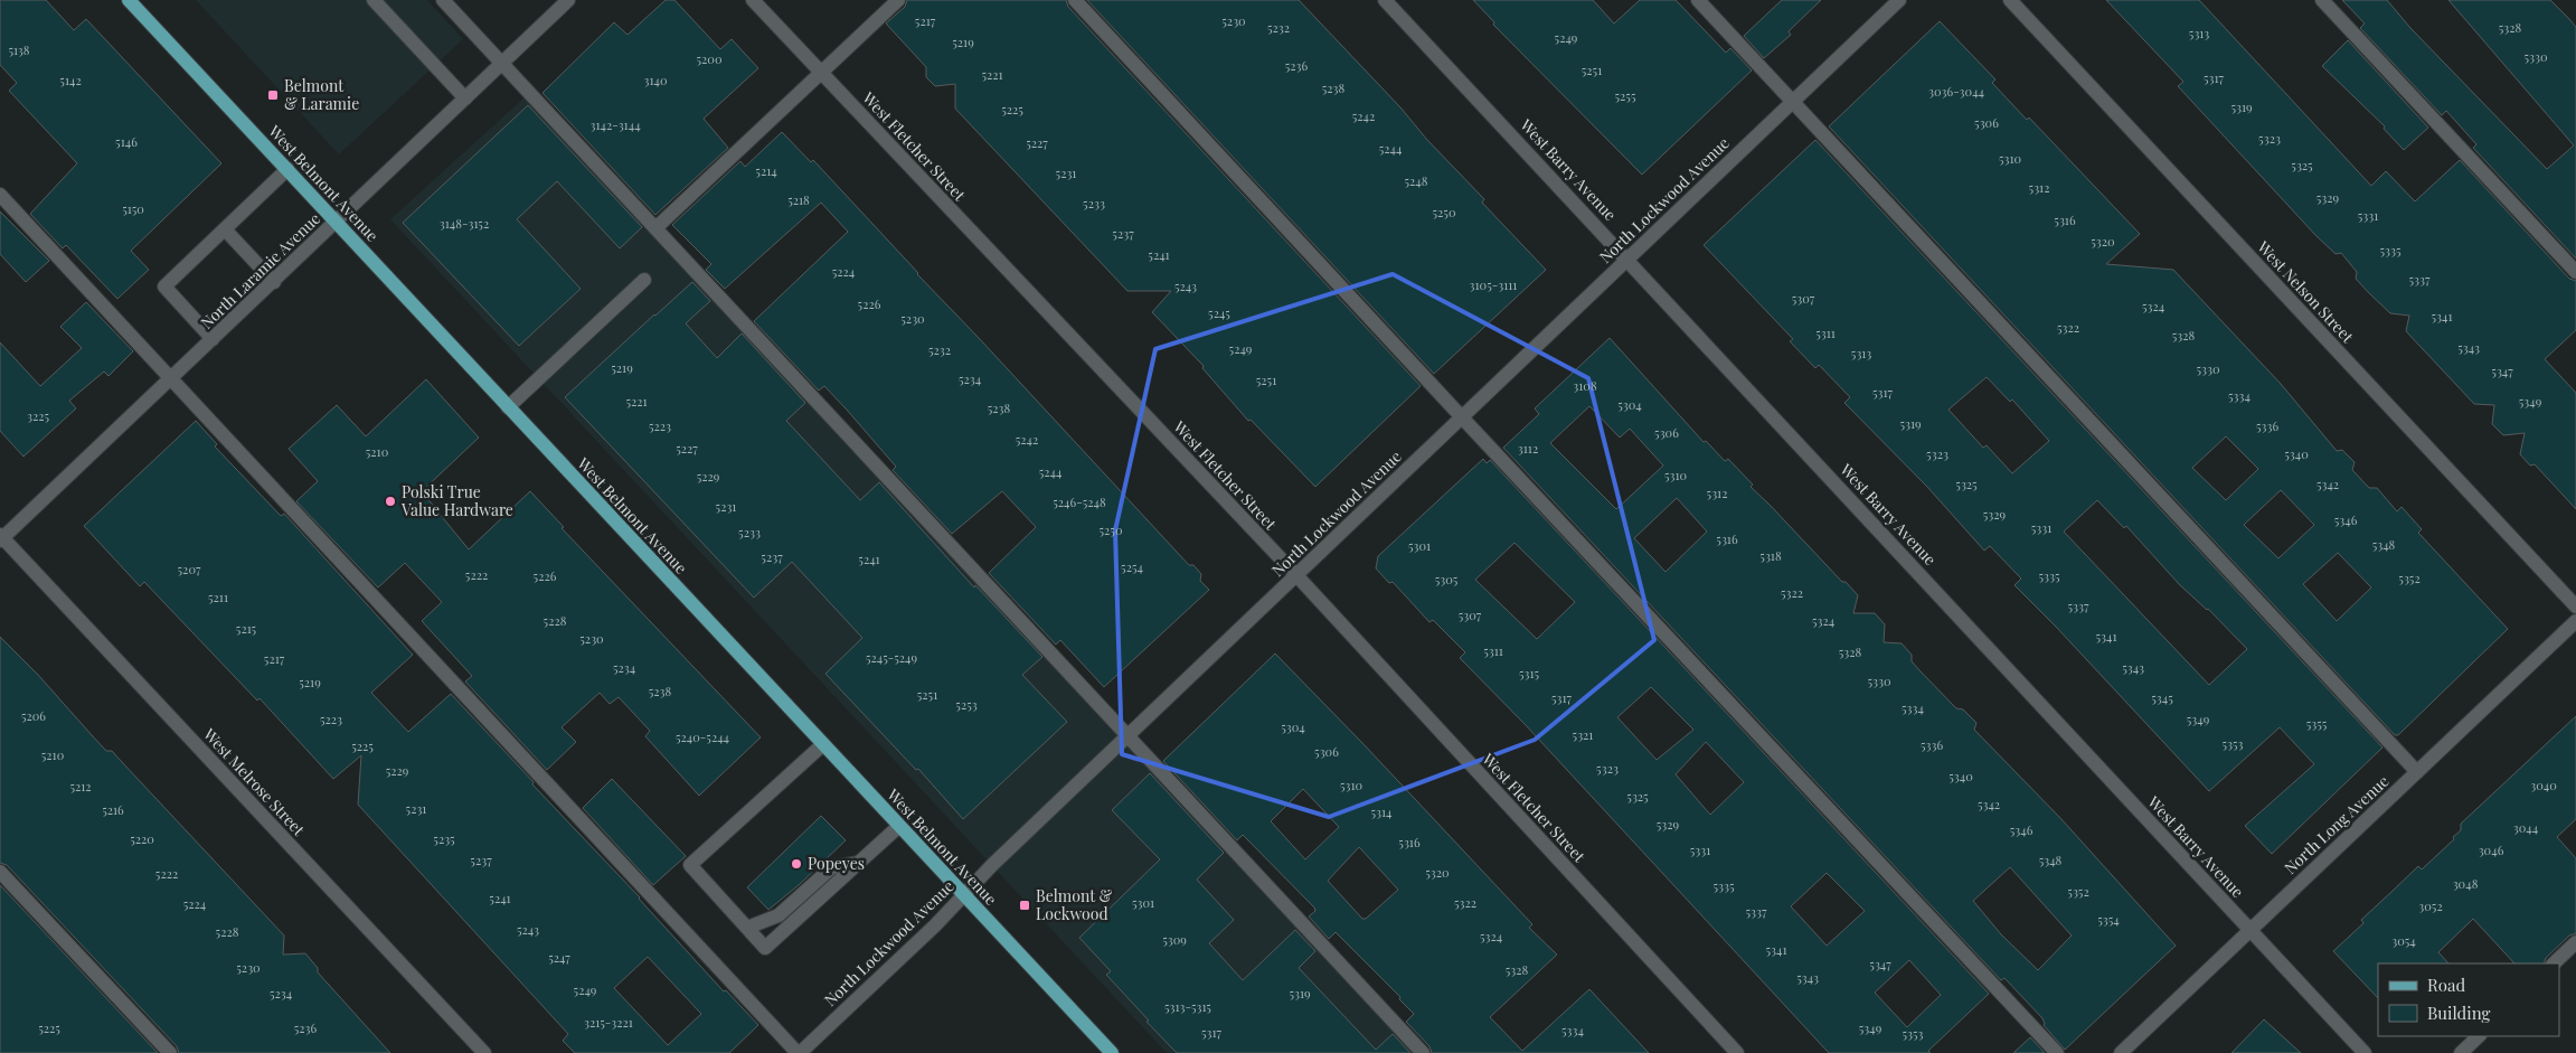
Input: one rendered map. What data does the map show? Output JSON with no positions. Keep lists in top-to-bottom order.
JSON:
{
  "streets": {
    "main road": ["West Belmont Avenue"],
    "street": [
      "West Fletcher Street",
      "West Barry Avenue",
      "North Lockwood Avenue",
      "North Laramie Avenue",
      "West Nelson Street",
      "West Melrose Street",
      "North Long Avenue"
    ]
  },
  "crossings": [
    ["West Fletcher Street", "North Lockwood Avenue"],
    ["West Barry Avenue", "North Lockwood Avenue"],
    ["West Barry Avenue", "North Long Avenue"],
    ["West Belmont Avenue", "North Lockwood Avenue"],
    ["West Belmont Avenue", "North Laramie Avenue"],
    ["North Laramie Avenue", "West Melrose Street"]
  ],
  "places": {
    "transit": ["Belmont & Laramie", "Belmont & Lockwood"],
    "other": ["Polski True Value Hardware", "Popeyes"]
  },
  "house_numbers": [
    "5217",
    "5230",
    "5232",
    "5328",
    "5313",
    "5249",
    "5219",
    "5138",
    "5330",
    "5200",
    "5236",
    "5251",
    "5221",
    "5317",
    "5142",
    "3140",
    "5238",
    "3036-3044",
    "5255",
    "5319",
    "5225",
    "5242",
    "5306",
    "3142-3144",
    "5323",
    "5146",
    "5227",
    "5244",
    "5310",
    "5325",
    "5214",
    "5231",
    "5248",
    "5312",
    "5329",
    "5218",
    "5233",
    "5150",
    "5250",
    "5331",
    "5316",
    "3148-3152",
    "5237",
    "5320",
    "5335",
    "5241",
    "5224",
    "5337",
    "3105-3111",
    "5243",
    "5307",
    "5226",
    "5324",
    "5245",
    "5341",
    "5230",
    "5322",
    "5311",
    "5328",
    "5343",
    "5249",
    "5232",
    "5313",
    "5219",
    "5330",
    "5347",
    "5234",
    "5251",
    "3108",
    "5317",
    "5334",
    "5221",
    "5349",
    "5304",
    "5238",
    "3225",
    "5319",
    "5223",
    "5336",
    "5306",
    "5242",
    "5227",
    "3112",
    "5210",
    "5323",
    "5340",
    "5244",
    "5310",
    "5229",
    "5325",
    "5342",
    "5312",
    "5246-5248",
    "5231",
    "5329",
    "5346",
    "5331",
    "5250",
    "5233",
    "5316",
    "5348",
    "5301",
    "5318",
    "5237",
    "5241",
    "5254",
    "5207",
    "5222",
    "5226",
    "5335",
    "5352",
    "5305",
    "5322",
    "5211",
    "5337",
    "5307",
    "5228",
    "5324",
    "5215",
    "5341",
    "5230",
    "5311",
    "5328",
    "5245-5249",
    "5217",
    "5234",
    "5343",
    "5315",
    "5330",
    "5219",
    "5238",
    "5251",
    "5317",
    "5345",
    "5253",
    "5334",
    "5206",
    "5223",
    "5349",
    "5355",
    "5304",
    "5321",
    "5240-5244",
    "5353",
    "5336",
    "5225",
    "5306",
    "5210",
    "5323",
    "5229",
    "5340",
    "5310",
    "3040",
    "5212",
    "5325",
    "5342",
    "5231",
    "5216",
    "5314",
    "5329",
    "3044",
    "5346",
    "5220",
    "5235",
    "5316",
    "5331",
    "3046",
    "5237",
    "5348",
    "5320",
    "5222",
    "3048",
    "5335",
    "5352",
    "5241",
    "5301",
    "5322",
    "5224",
    "3052",
    "5337",
    "5354",
    "5243",
    "5228",
    "5324",
    "5309",
    "3054",
    "5341",
    "5247",
    "5347",
    "5230",
    "5328",
    "5343",
    "5249",
    "5234",
    "5319",
    "5313-5315",
    "3215-3221",
    "5225",
    "5236",
    "5349",
    "5334",
    "5317",
    "5353"
  ],
  "legend": ["Road", "Building"]
}
